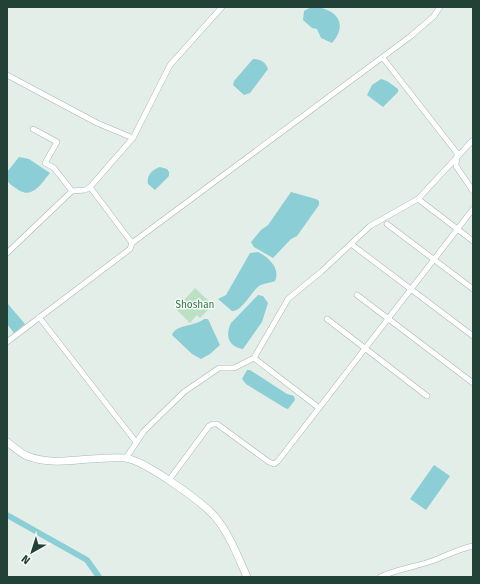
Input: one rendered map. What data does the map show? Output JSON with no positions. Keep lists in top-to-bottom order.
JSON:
{
  "parks": ["Shoshan"],
  "north": "bottom left"
}
